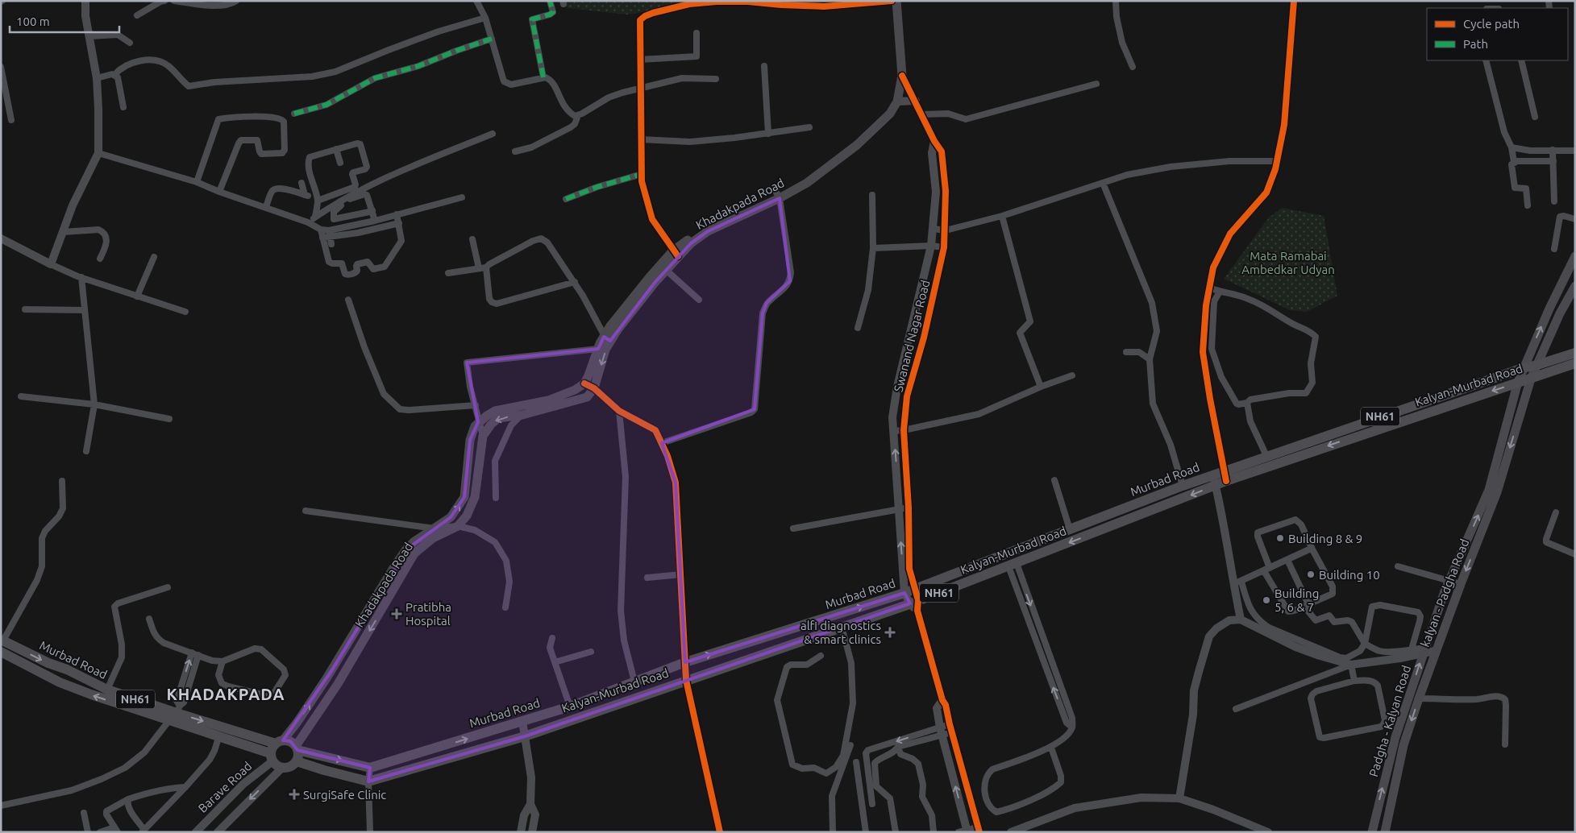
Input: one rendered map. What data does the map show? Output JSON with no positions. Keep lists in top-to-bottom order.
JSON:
{
  "streets": {
    "highway": ["Kalyan-Murbad Road", "NH61", "Murbad Road"],
    "main road": [
      "Khadakpada Road",
      "Swanand Nagar Road",
      "kalyan - Padgha Road",
      "Padgha - Kalyan Road"
    ],
    "street": ["Barave Road"]
  },
  "crossings": [
    ["Khadakpada Road", "NH61"],
    ["Khadakpada Road", "Murbad Road"],
    ["Khadakpada Road", "Barave Road"],
    ["Swanand Nagar Road", "Kalyan-Murbad Road"],
    ["Swanand Nagar Road", "Murbad Road"],
    ["Kalyan-Murbad Road", "Murbad Road"],
    ["Kalyan-Murbad Road", "kalyan - Padgha Road"],
    ["NH61", "Murbad Road"],
    ["NH61", "kalyan - Padgha Road"],
    ["NH61", "Barave Road"],
    ["Murbad Road", "kalyan - Padgha Road"],
    ["Murbad Road", "Barave Road"],
    ["kalyan - Padgha Road", "Padgha - Kalyan Road"]
  ],
  "one_way": ["Kalyan-Murbad Road", "Murbad Road", "Padgha - Kalyan Road"],
  "districts": ["KHADAKPADA"],
  "parks": ["Mata Ramabai Ambedkar Udyan"],
  "places": {
    "other": ["Building 8 & 9", "Building 10", "Building 5, 6 & 7"],
    "health": ["Pratibha Hospital", "alfi diagnostics & smart clinics", "SurgiSafe Clinic"]
  },
  "legend": ["Cycle path", "Path"],
  "scale_bar": "100 m"
}
